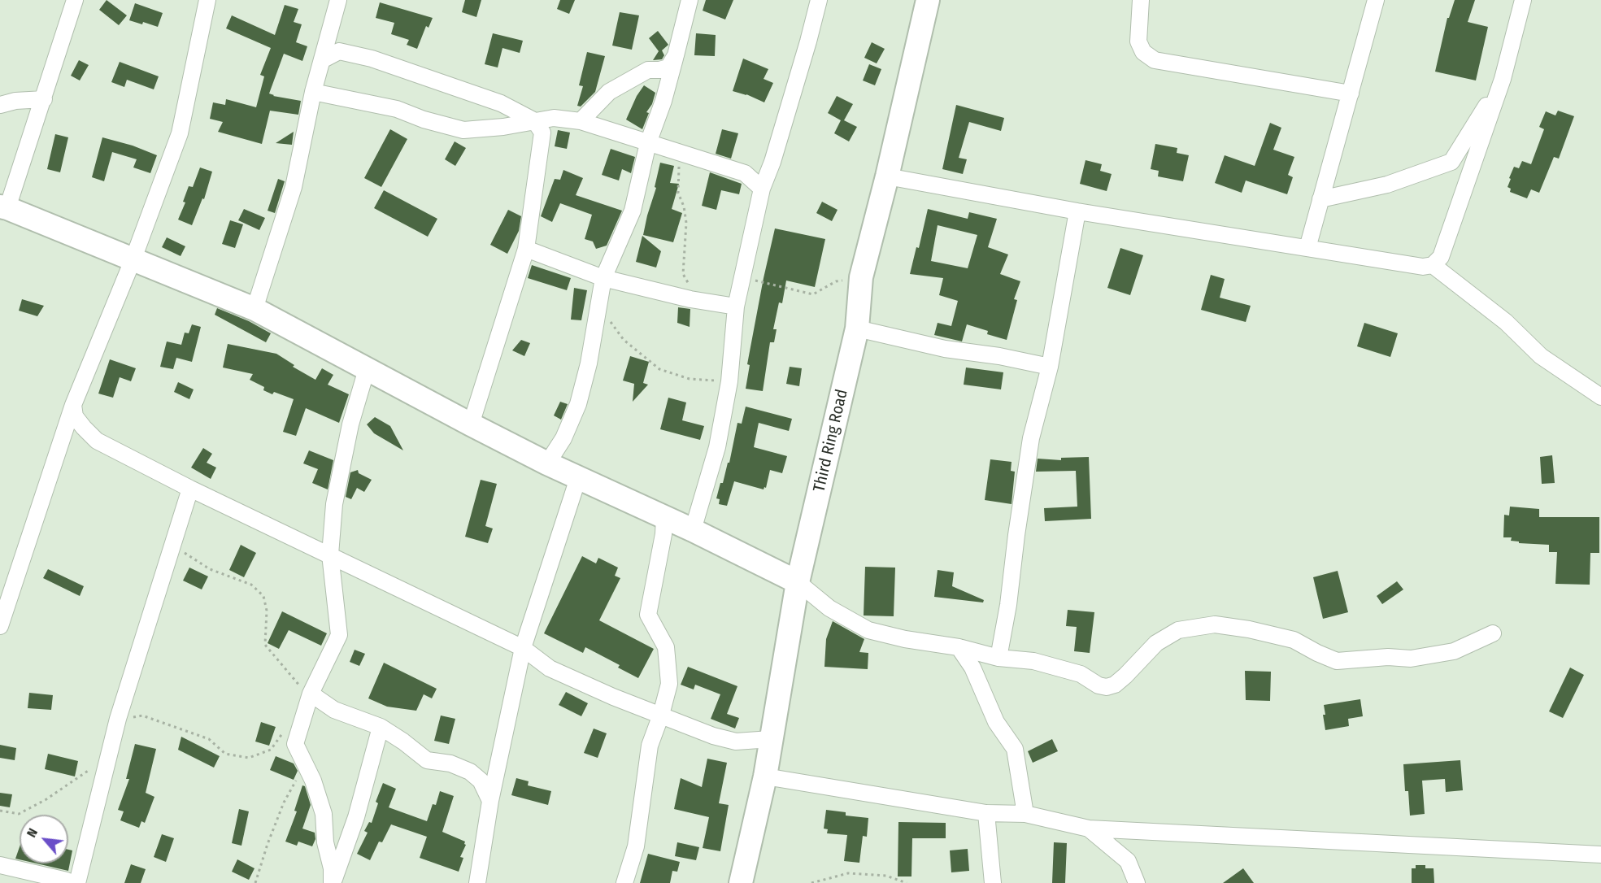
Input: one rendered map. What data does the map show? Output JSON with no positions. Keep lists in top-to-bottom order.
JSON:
{
  "streets": {
    "street": ["Third Ring Road"]
  },
  "north": "top left"
}
